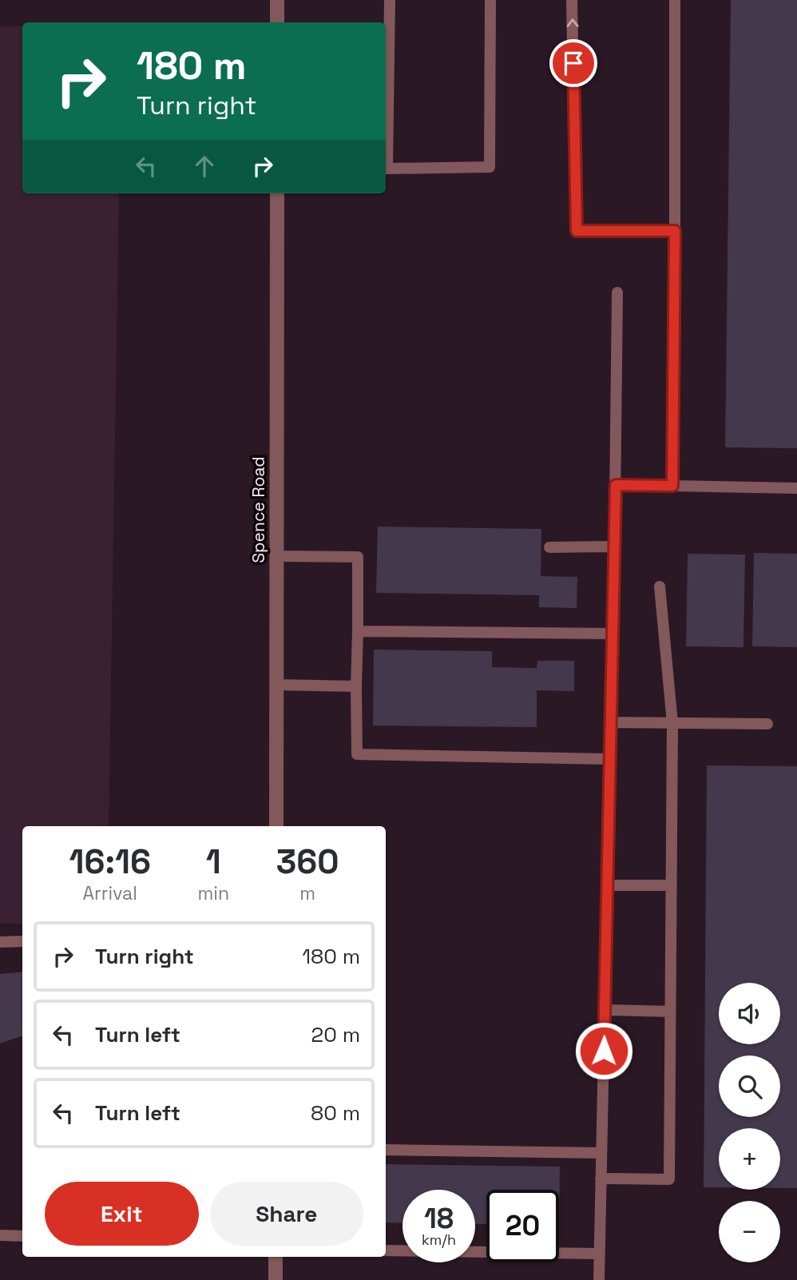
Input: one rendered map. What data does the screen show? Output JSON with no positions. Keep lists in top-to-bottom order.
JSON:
{
  "streets": {
    "street": ["Spence Road"]
  },
  "page": {
    "turn": ["180 m", "Turn right"],
    "eta": [
      "16:16",
      "Arrival",
      "1",
      "min",
      "360",
      "m"
    ],
    "list": [
      {
        "name": "Turn right",
        "value": "180 m"
      },
      {
        "name": "Turn left",
        "value": "20 m"
      },
      {
        "name": "Turn left",
        "value": "80 m"
      }
    ],
    "map_buttons": ["+", "−"],
    "buttons": ["Exit", "Share"],
    "speed": "18 km/h",
    "limit": "20"
  }
}
